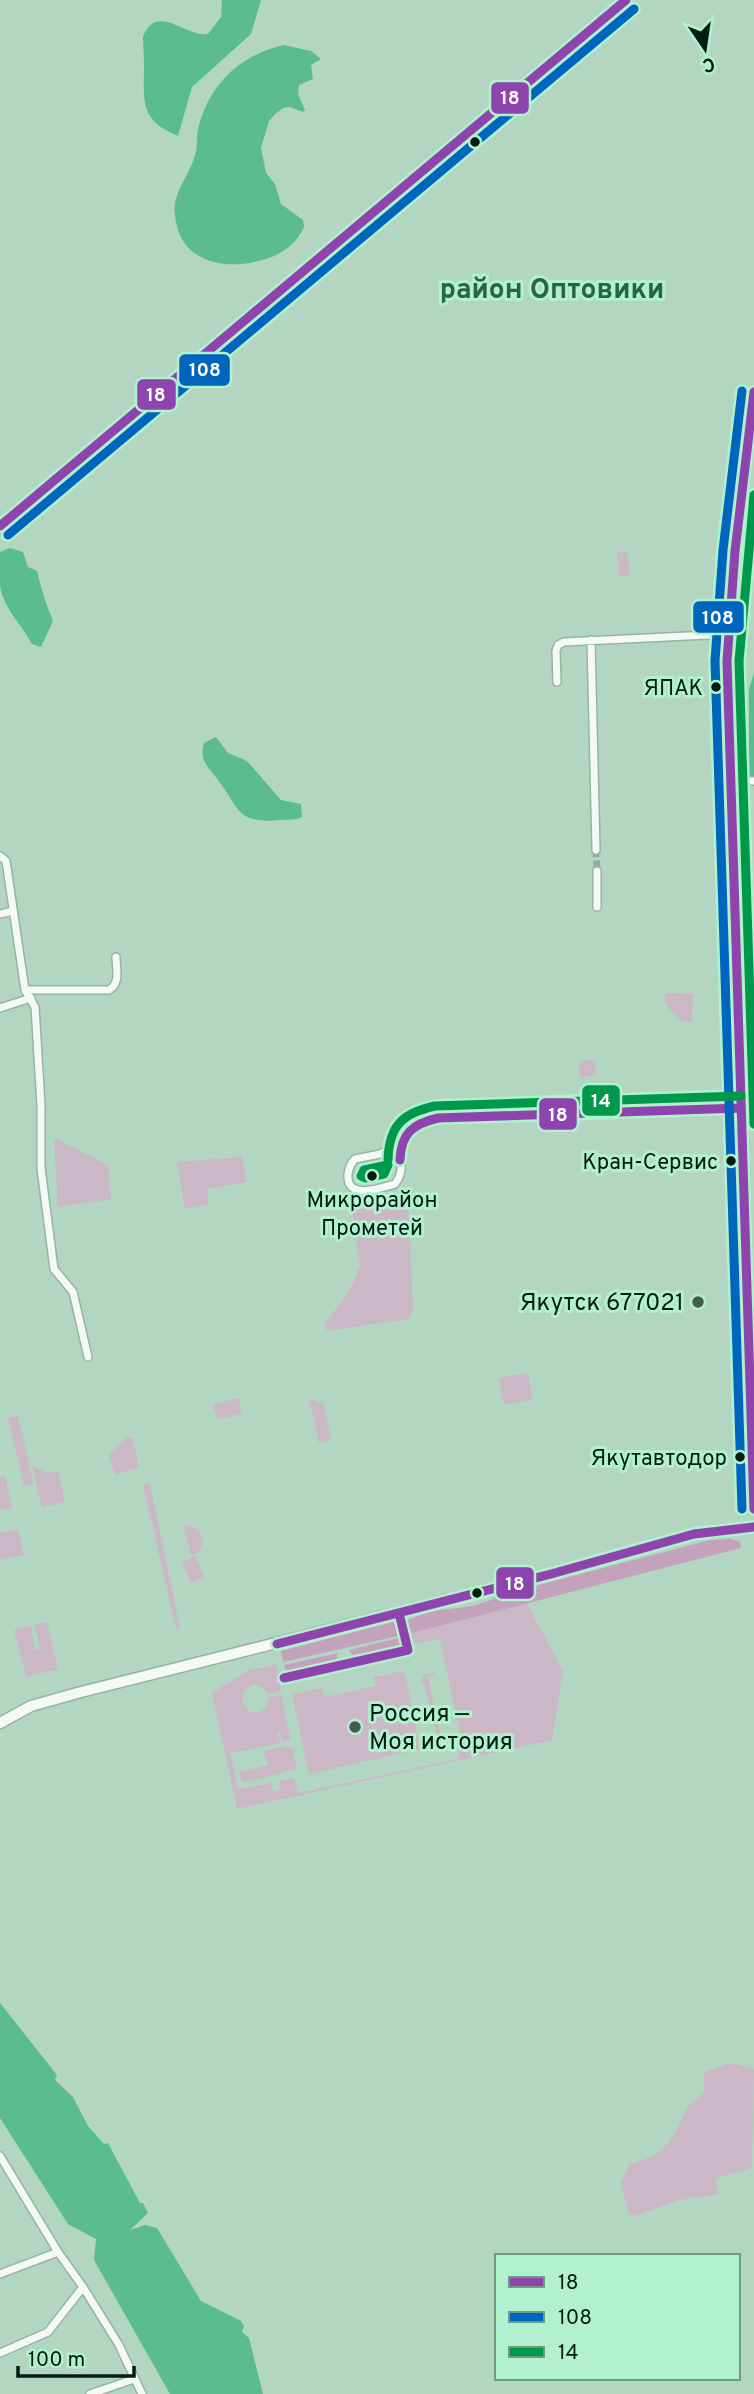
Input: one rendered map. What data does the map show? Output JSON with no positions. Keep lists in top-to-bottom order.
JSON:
{
  "districts": ["район Оптовики"],
  "places": [
    "ЯПАК",
    "Кран-Сервис",
    "Микрорайон Прометей",
    "Якутск 677021",
    "Якутавтодор",
    "Россия — Моя история"
  ],
  "lines": ["transit line 18", "transit line 108", "transit line 14"],
  "legend": ["18", "108", "14"],
  "scale_bar": "100 m",
  "north": "bottom"
}
